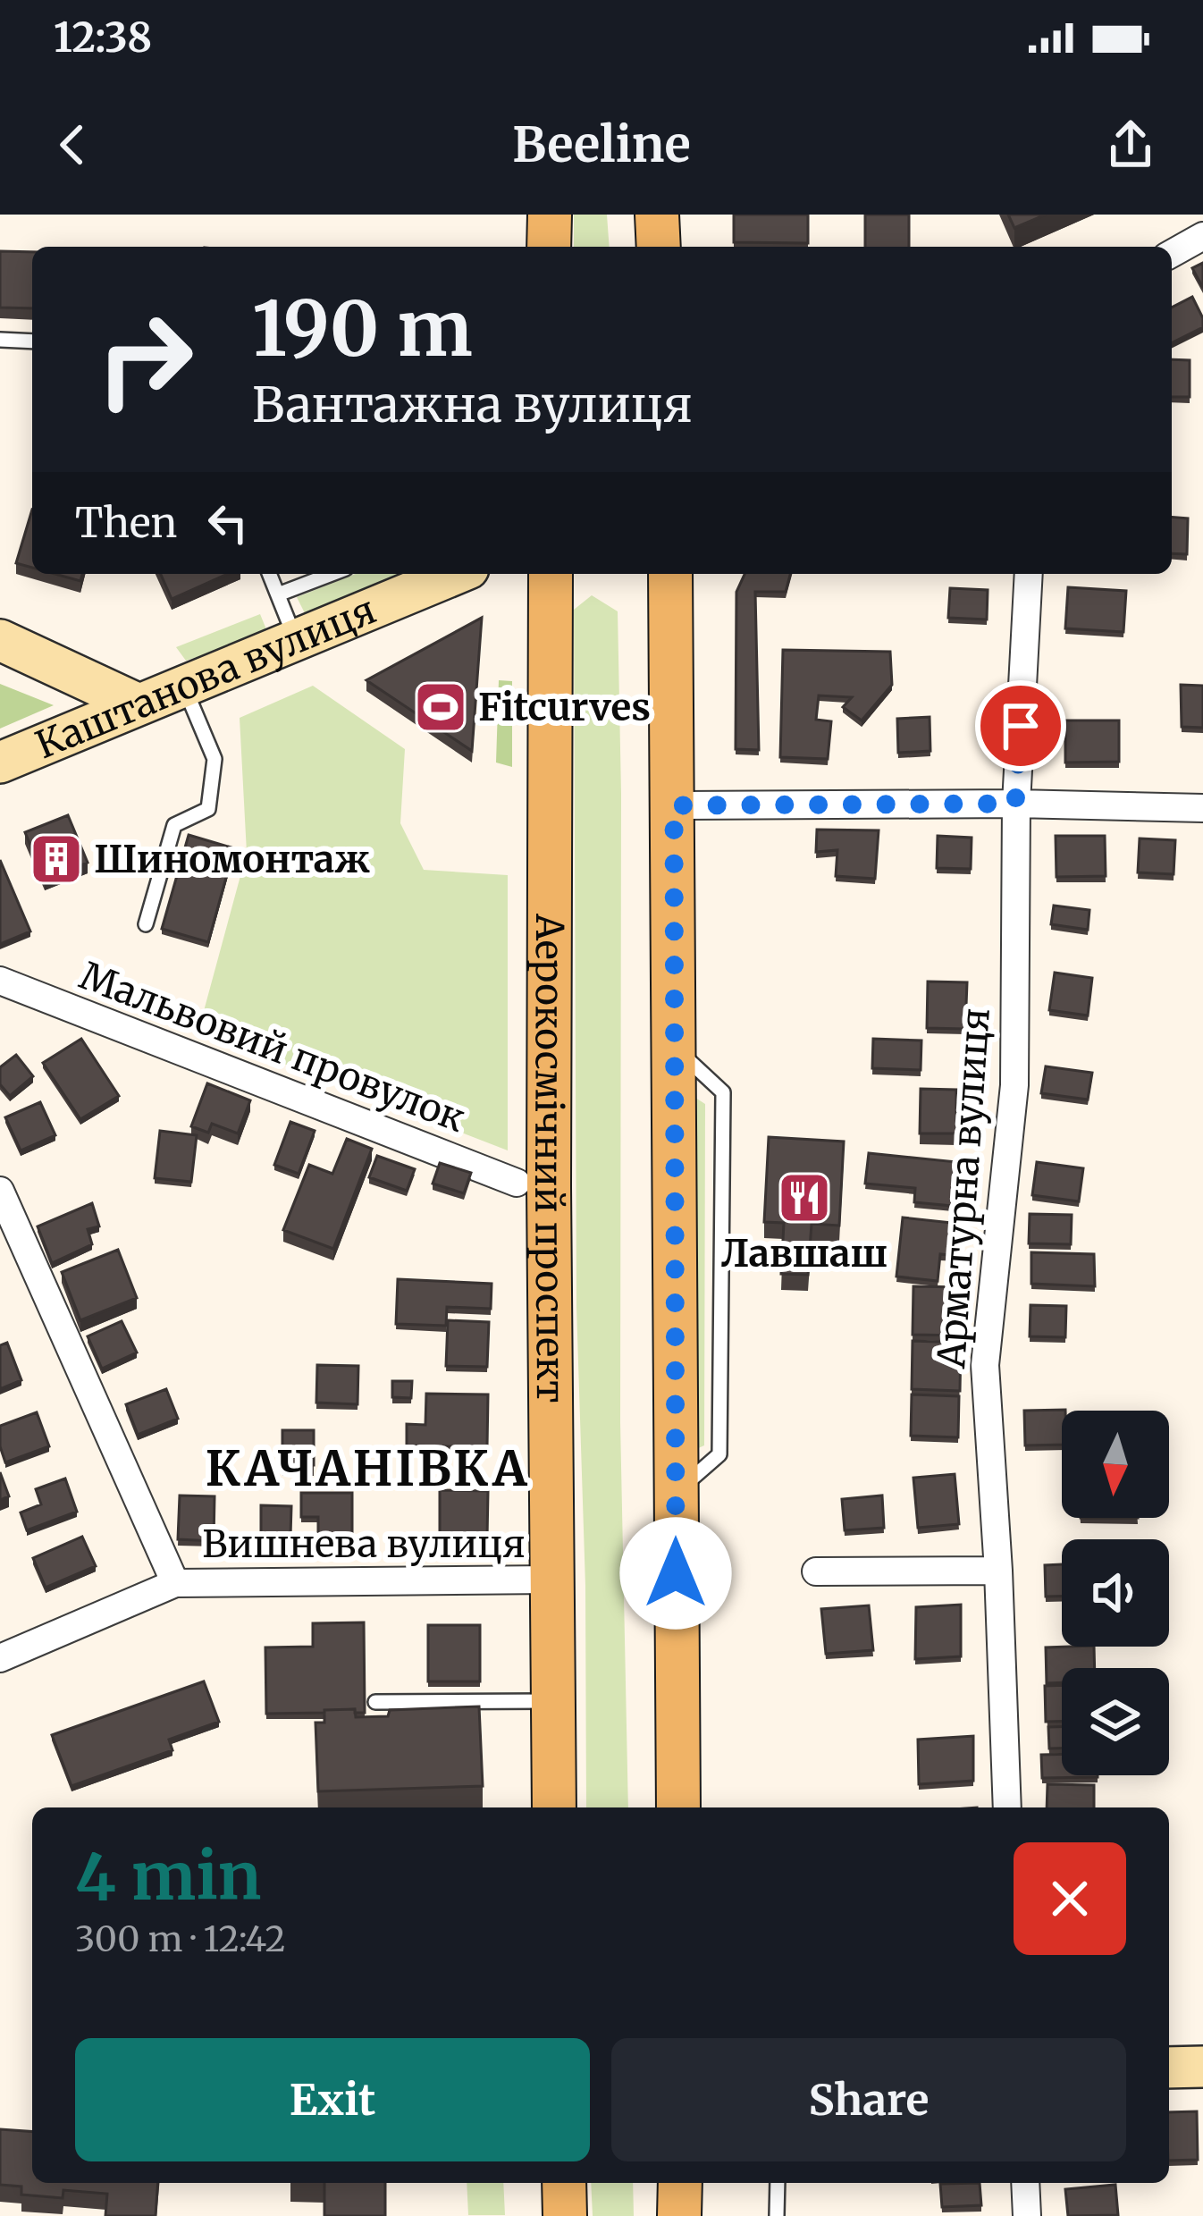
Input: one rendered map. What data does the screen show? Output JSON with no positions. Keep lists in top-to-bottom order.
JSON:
{
  "streets": {
    "main road": ["Аерокосмічний проспект"],
    "street": [
      "Каштанова вулиця",
      "Мальвовий провулок",
      "Арматурна вулиця",
      "Вишнева вулиця"
    ]
  },
  "crossings": [
    ["Аерокосмічний проспект", "Вишнева вулиця"]
  ],
  "districts": ["КАЧАНІВКА"],
  "places": {
    "sports": ["Fitcurves"],
    "building": ["Шиномонтаж"],
    "restaurant": ["Лавшаш"]
  },
  "north": "bottom",
  "page": {
    "status": "12:38",
    "header": "Beeline",
    "turn": ["190 m", "Вантажна вулиця"],
    "then": "Then",
    "heading": ["4 min", "300 m · 12:42"],
    "buttons": ["Exit", "Share"]
  }
}
